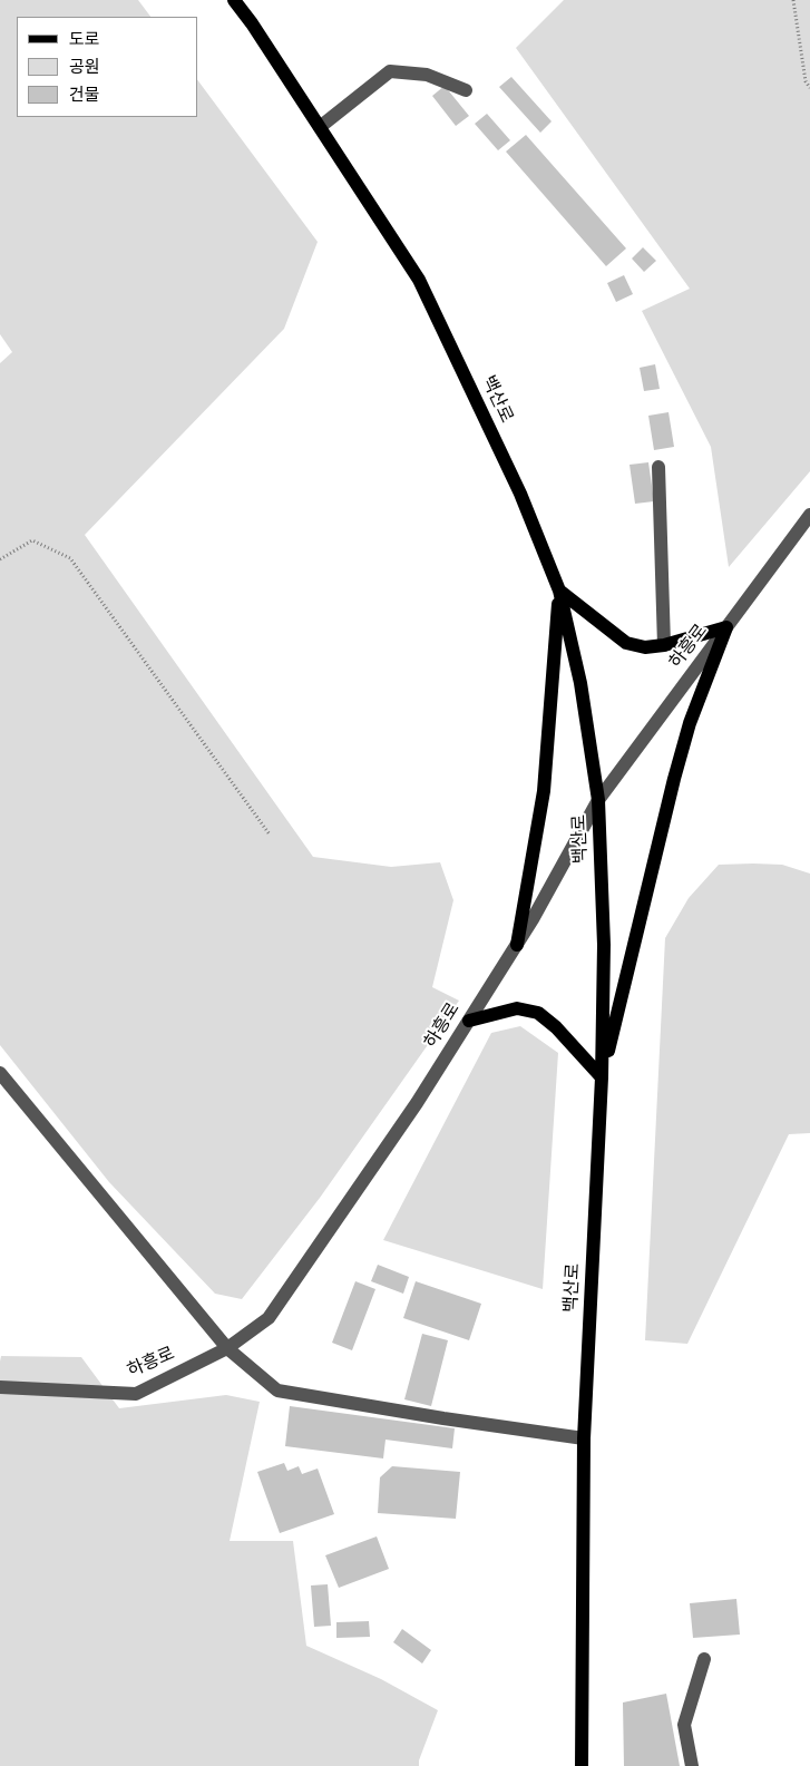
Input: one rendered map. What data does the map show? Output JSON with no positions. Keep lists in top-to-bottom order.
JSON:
{
  "streets": {
    "main road": ["백산로"],
    "street": ["하흥로"]
  },
  "crossings": [
    ["백산로", "하흥로"]
  ],
  "legend": ["도로", "공원", "건물"]
}
